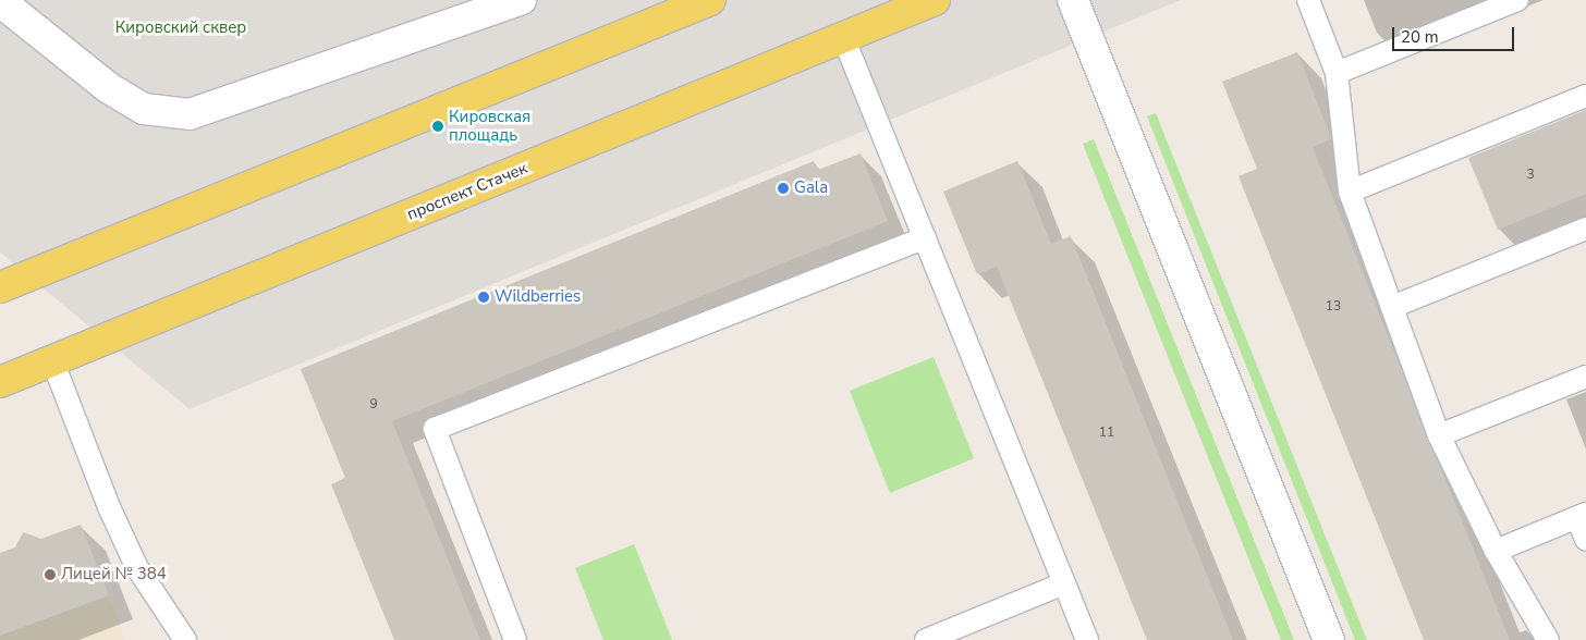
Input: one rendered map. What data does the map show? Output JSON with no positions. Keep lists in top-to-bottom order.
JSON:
{
  "streets": {
    "main road": ["проспект Стачек"]
  },
  "parks": ["Кировский сквер"],
  "places": [
    "Кировская площадь",
    "Gala",
    "Wildberries",
    "Лицей № 384"
  ],
  "house_numbers": [
    "3",
    "13",
    "9",
    "11"
  ],
  "scale_bar": "20 m"
}
